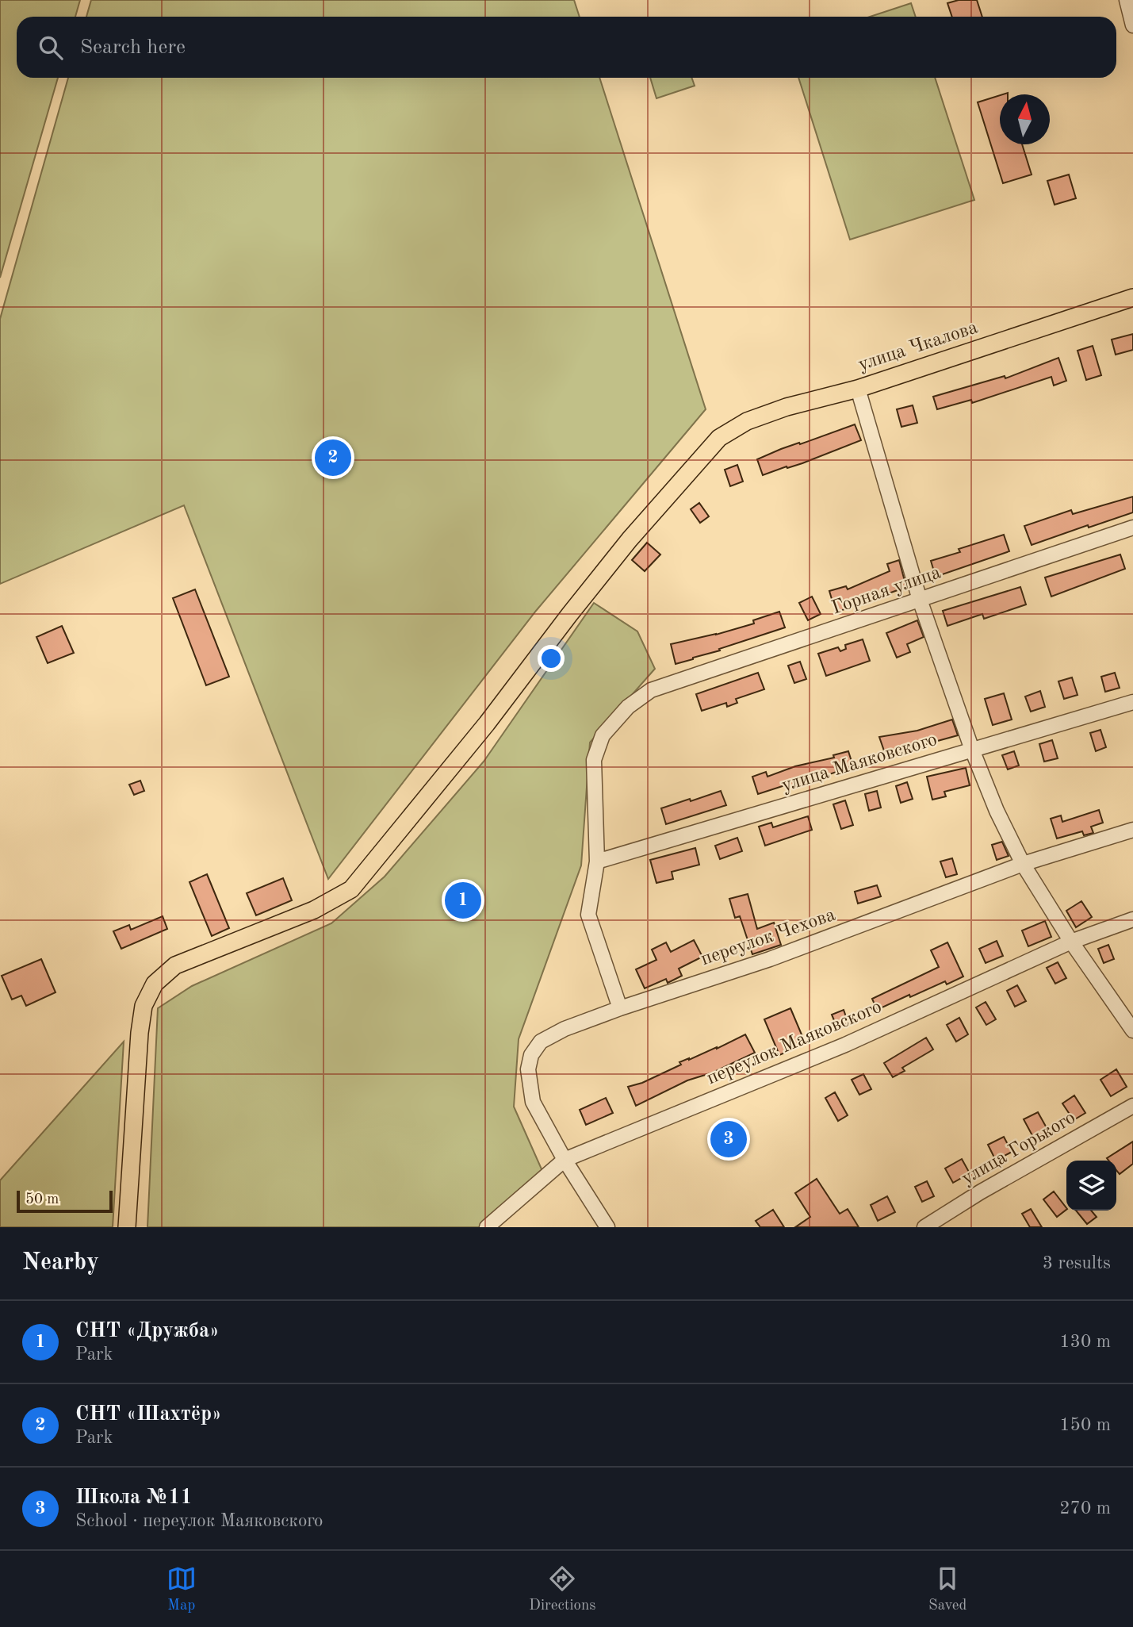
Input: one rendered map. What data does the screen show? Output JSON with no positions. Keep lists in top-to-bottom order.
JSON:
{
  "streets": {
    "main road": ["улица Чкалова"],
    "street": [
      "Горная улица",
      "улица Маяковского",
      "переулок Чехова",
      "переулок Маяковского",
      "улица Горького"
    ]
  },
  "crossings": [
    ["Горная улица", "улица Маяковского"],
    ["Горная улица", "переулок Чехова"],
    ["переулок Чехова", "переулок Маяковского"]
  ],
  "scale_bar": "50 m",
  "north": "top",
  "page": {
    "search": "Search here",
    "pins": ["2", "1", "3"],
    "scale": "50 m",
    "heading": ["Nearby", "3 results"],
    "list": [
      {
        "mark": "1",
        "name": "СНТ «Дружба»",
        "note": "Park",
        "value": "130 m"
      },
      {
        "mark": "2",
        "name": "СНТ «Шахтёр»",
        "note": "Park",
        "value": "150 m"
      },
      {
        "mark": "3",
        "name": "Школа №11",
        "note": "School · переулок Маяковского",
        "value": "270 m"
      }
    ],
    "nav": ["Map", "Directions", "Saved"]
  }
}
